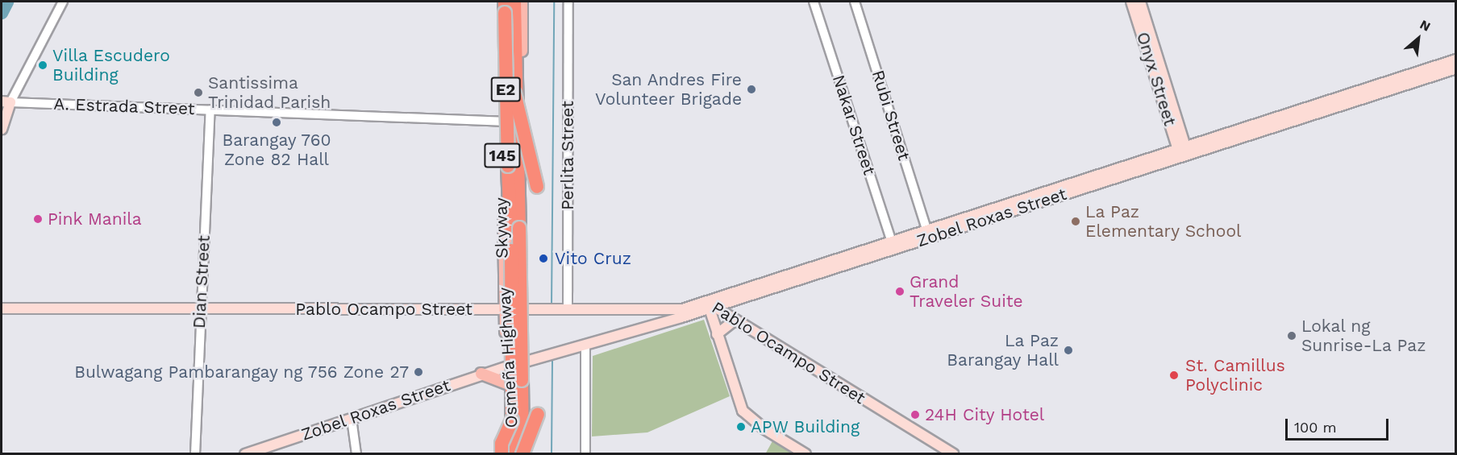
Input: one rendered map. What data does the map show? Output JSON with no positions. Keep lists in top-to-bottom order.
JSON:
{
  "streets": {
    "highway": ["E2", "Skyway"],
    "main road": [
      "Onyx Street",
      "145",
      "Zobel Roxas Street",
      "Pablo Ocampo Street",
      "Osmeña Highway"
    ],
    "street": [
      "A. Estrada Street",
      "Rubi Street",
      "Nakar Street",
      "Perlita Street",
      "Dian Street"
    ]
  },
  "crossings": [
    ["Onyx Street", "Zobel Roxas Street"],
    ["A. Estrada Street", "Dian Street"],
    ["A. Estrada Street", "Osmeña Highway"],
    ["Rubi Street", "Zobel Roxas Street"],
    ["Nakar Street", "Zobel Roxas Street"],
    ["Perlita Street", "Pablo Ocampo Street"],
    ["Zobel Roxas Street", "Pablo Ocampo Street"],
    ["Zobel Roxas Street", "Osmeña Highway"],
    ["Skyway", "Osmeña Highway"],
    ["Dian Street", "Pablo Ocampo Street"],
    ["Pablo Ocampo Street", "Osmeña Highway"]
  ],
  "places": [
    "Villa Escudero Building",
    "San Andres Fire Volunteer Brigade",
    "Santissima Trinidad Parish",
    "Barangay 760 Zone 82 Hall",
    "Pink Manila",
    "La Paz Elementary School",
    "Vito Cruz",
    "Grand Traveler Suite",
    "Lokal ng Sunrise-La Paz",
    "La Paz Barangay Hall",
    "Bulwagang Pambarangay ng 756 Zone 27",
    "St. Camillus Polyclinic",
    "24H City Hotel",
    "APW Building"
  ],
  "scale_bar": "100 m",
  "north": "top right"
}
